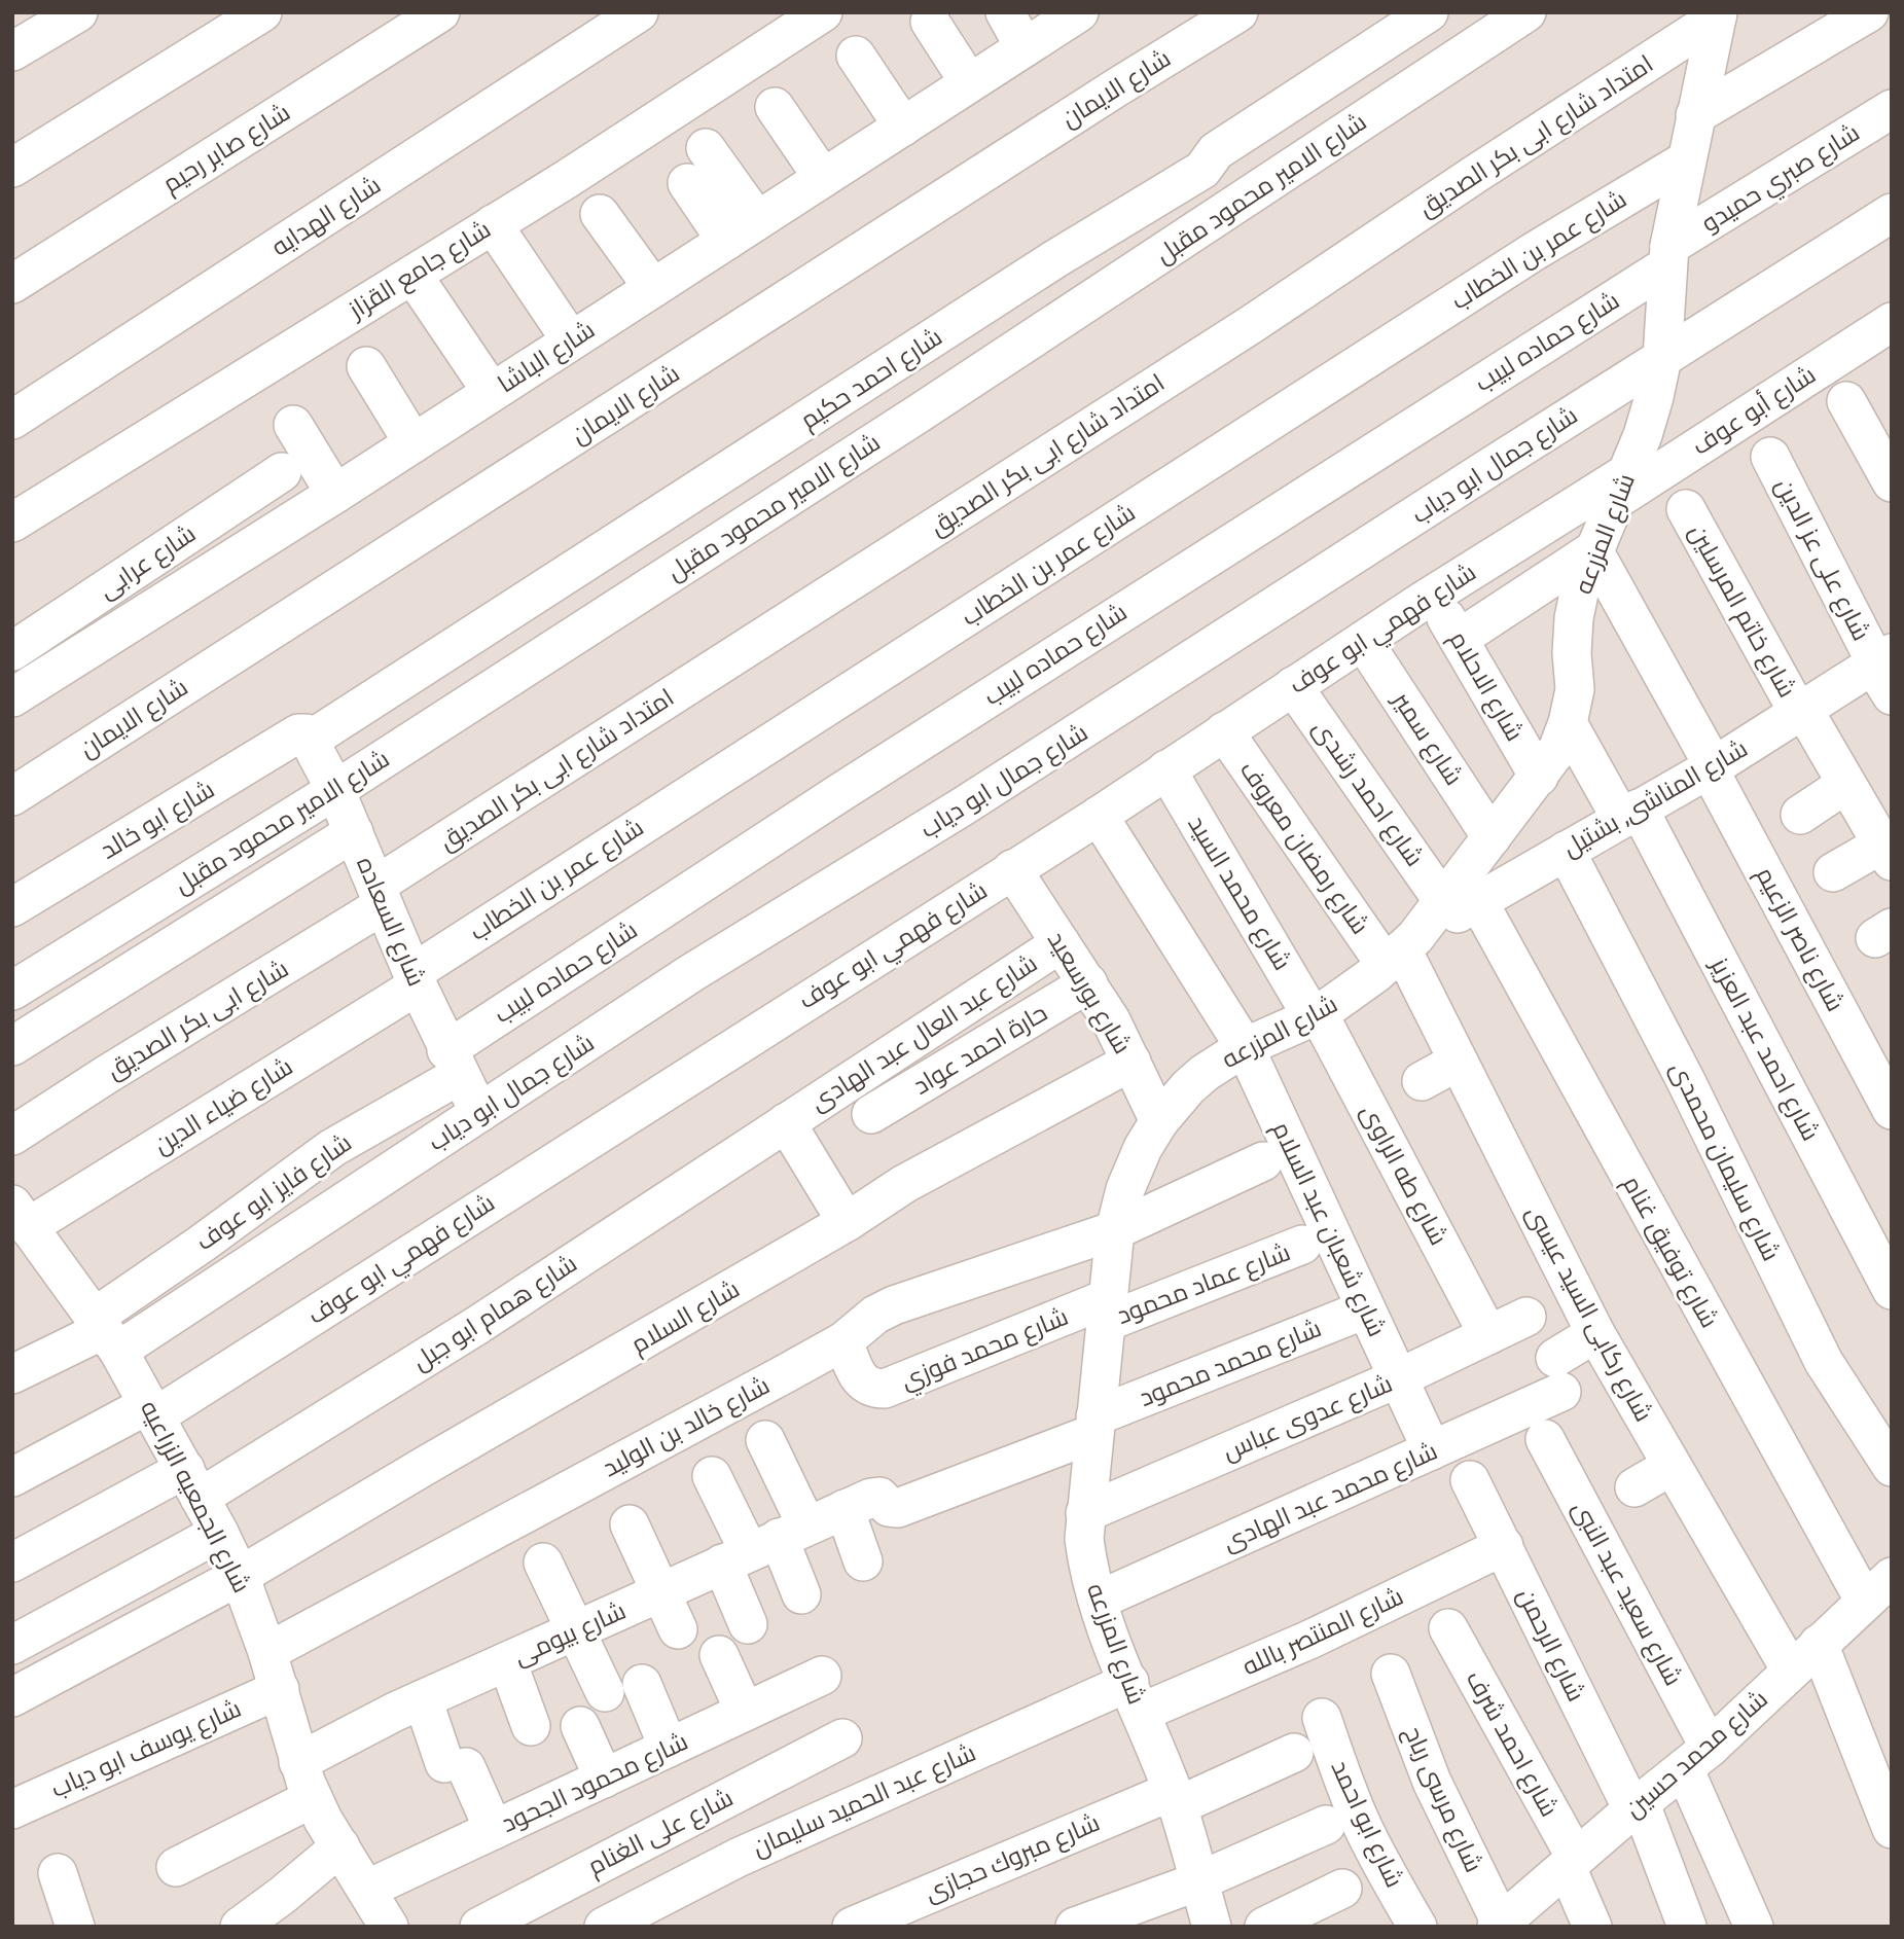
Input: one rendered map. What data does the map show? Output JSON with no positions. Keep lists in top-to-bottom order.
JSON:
{
  "streets": {
    "street": [
      "شارع الايمان",
      "امتداد شارع ابى بكر الصديق",
      "شارع صابر رحيم",
      "شارع صبري حميدو",
      "شارع الامير محمود مقبل",
      "شارع الهدايه",
      "شارع عمر بن الخطاب",
      "شارع جامع القزاز",
      "شارع حماده لبيب",
      "شارع الباشا",
      "شارع احمد حكيم",
      "شارع أبو عوف",
      "شارع جمال ابو دياب",
      "شارع المزرعه",
      "شارع على عز الدين",
      "شارع عرابى",
      "شارع خاتم المرسلين",
      "شارع فهمي ابو عوف",
      "شارع الاحلام",
      "شارع سمير",
      "شارع احمد رشدى",
      "شارع المناشى, بشتيل",
      "شارع ابو خالد",
      "شارع رمضان معروف",
      "شارع محمد السيد",
      "شارع السعاده",
      "شارع ناصر الزعيم",
      "شارع بورسعيد",
      "شارع ابى بكر الصديق",
      "شارع عبد العال عبد الهادى",
      "حارة احمد عواد",
      "شارع احمد عبد العزيز",
      "شارع ضياء الدين",
      "شارع سليمان محمدى",
      "شارع طه الراوى",
      "شارع فايز ابو عوف",
      "شارع شعبان عبد السلام",
      "شارع توفيق غنام",
      "شارع عماد محمود",
      "شارع همام ابو جبل",
      "شارع ركابى السيد عيسى",
      "شارع السلام",
      "شارع محمد فوزي",
      "شارع محمد محمود",
      "شارع عدوى عباس",
      "شارع خالد بن الوليد",
      "شارع الجمعيه الزراعيه",
      "شارع محمد عبد الهادى",
      "شارع سعيد عبد النبى",
      "شارع المنتصر بالله",
      "شارع بيومى",
      "شارع الرحمن",
      "شارع احمد شرف",
      "شارع يوسف ابو دياب",
      "شارع محمد حسين",
      "شارع محمود الجحود",
      "شارع مرسى رباح",
      "شارع عبد الحميد سليمان",
      "شارع ابو احمد",
      "شارع على الغنام",
      "شارع مبروك حجازى"
    ]
  },
  "crossings": [
    ["امتداد شارع ابى بكر الصديق", "شارع المزرعه"],
    ["امتداد شارع ابى بكر الصديق", "شارع السعاده"],
    ["امتداد شارع ابى بكر الصديق", "شارع ابى بكر الصديق"],
    ["شارع صبري حميدو", "شارع حماده لبيب"],
    ["شارع صبري حميدو", "شارع المزرعه"],
    ["شارع الامير محمود مقبل", "شارع السعاده"],
    ["شارع عمر بن الخطاب", "شارع المزرعه"],
    ["شارع عمر بن الخطاب", "شارع السعاده"],
    ["شارع عمر بن الخطاب", "شارع ضياء الدين"],
    ["شارع حماده لبيب", "شارع المزرعه"],
    ["شارع حماده لبيب", "شارع السعاده"],
    ["شارع حماده لبيب", "شارع فايز ابو عوف"],
    ["شارع احمد حكيم", "شارع ابو خالد"],
    ["شارع احمد حكيم", "شارع السعاده"],
    ["شارع أبو عوف", "شارع المزرعه"],
    ["شارع أبو عوف", "شارع فهمي ابو عوف"],
    ["شارع جمال ابو دياب", "شارع المزرعه"],
    ["شارع جمال ابو دياب", "شارع السعاده"],
    ["شارع جمال ابو دياب", "شارع فايز ابو عوف"],
    ["شارع جمال ابو دياب", "شارع الجمعيه الزراعيه"],
    ["شارع المزرعه", "شارع فهمي ابو عوف"],
    ["شارع المزرعه", "شارع الاحلام"],
    ["شارع المزرعه", "شارع سمير"],
    ["شارع المزرعه", "شارع احمد رشدى"],
    ["شارع المزرعه", "شارع المناشى, بشتيل"],
    ["شارع المزرعه", "شارع رمضان معروف"],
    ["شارع المزرعه", "شارع محمد السيد"],
    ["شارع المزرعه", "شارع ناصر الزعيم"],
    ["شارع المزرعه", "شارع بورسعيد"],
    ["شارع المزرعه", "شارع احمد عبد العزيز"],
    ["شارع المزرعه", "شارع طه الراوى"],
    ["شارع المزرعه", "شارع شعبان عبد السلام"],
    ["شارع المزرعه", "شارع توفيق غنام"],
    ["شارع المزرعه", "شارع عماد محمود"],
    ["شارع المزرعه", "شارع ركابى السيد عيسى"],
    ["شارع المزرعه", "شارع محمد فوزي"],
    ["شارع المزرعه", "شارع محمد محمود"],
    ["شارع المزرعه", "شارع عدوى عباس"],
    ["شارع المزرعه", "شارع خالد بن الوليد"],
    ["شارع المزرعه", "شارع محمد عبد الهادى"],
    ["شارع المزرعه", "شارع المنتصر بالله"],
    ["شارع المزرعه", "شارع عبد الحميد سليمان"],
    ["شارع المزرعه", "شارع مبروك حجازى"],
    ["شارع على عز الدين", "شارع المناشى, بشتيل"],
    ["شارع خاتم المرسلين", "شارع المناشى, بشتيل"],
    ["شارع فهمي ابو عوف", "شارع الاحلام"],
    ["شارع فهمي ابو عوف", "شارع سمير"],
    ["شارع فهمي ابو عوف", "شارع احمد رشدى"],
    ["شارع فهمي ابو عوف", "شارع رمضان معروف"],
    ["شارع فهمي ابو عوف", "شارع محمد السيد"],
    ["شارع فهمي ابو عوف", "شارع بورسعيد"],
    ["شارع فهمي ابو عوف", "شارع شعبان عبد السلام"],
    ["شارع فهمي ابو عوف", "شارع الجمعيه الزراعيه"],
    ["شارع احمد رشدى", "شارع المناشى, بشتيل"],
    ["شارع احمد رشدى", "شارع توفيق غنام"],
    ["شارع المناشى, بشتيل", "شارع رمضان معروف"],
    ["شارع المناشى, بشتيل", "شارع ناصر الزعيم"],
    ["شارع المناشى, بشتيل", "شارع احمد عبد العزيز"],
    ["شارع المناشى, بشتيل", "شارع سليمان محمدى"],
    ["شارع المناشى, بشتيل", "شارع توفيق غنام"],
    ["شارع المناشى, بشتيل", "شارع ركابى السيد عيسى"],
    ["شارع ابو خالد", "شارع السعاده"],
    ["شارع رمضان معروف", "شارع ركابى السيد عيسى"],
    ["شارع محمد السيد", "شارع طه الراوى"],
    ["شارع السعاده", "شارع ابى بكر الصديق"],
    ["شارع السعاده", "شارع ضياء الدين"],
    ["شارع السعاده", "شارع فايز ابو عوف"],
    ["شارع بورسعيد", "شارع عبد العال عبد الهادى"],
    ["شارع بورسعيد", "حارة احمد عواد"],
    ["شارع بورسعيد", "شارع السلام"],
    ["شارع عبد العال عبد الهادى", "شارع همام ابو جبل"],
    ["شارع ضياء الدين", "شارع الجمعيه الزراعيه"],
    ["شارع طه الراوى", "شارع عدوى عباس"],
    ["شارع فايز ابو عوف", "شارع الجمعيه الزراعيه"],
    ["شارع شعبان عبد السلام", "شارع محمد محمود"],
    ["شارع شعبان عبد السلام", "شارع عدوى عباس"],
    ["شارع شعبان عبد السلام", "شارع محمد عبد الهادى"],
    ["شارع توفيق غنام", "شارع محمد حسين"],
    ["شارع عماد محمود", "شارع محمد فوزي"],
    ["شارع همام ابو جبل", "شارع الجمعيه الزراعيه"],
    ["شارع ركابى السيد عيسى", "شارع محمد عبد الهادى"],
    ["شارع ركابى السيد عيسى", "شارع محمد حسين"],
    ["شارع السلام", "شارع الجمعيه الزراعيه"],
    ["شارع محمد فوزي", "شارع خالد بن الوليد"],
    ["شارع محمد محمود", "شارع بيومى"],
    ["شارع خالد بن الوليد", "شارع الجمعيه الزراعيه"],
    ["شارع الجمعيه الزراعيه", "شارع بيومى"],
    ["شارع الجمعيه الزراعيه", "شارع يوسف ابو دياب"],
    ["شارع الجمعيه الزراعيه", "شارع محمود الجحود"],
    ["شارع سعيد عبد النبى", "شارع محمد حسين"],
    ["شارع المنتصر بالله", "شارع الرحمن"],
    ["شارع المنتصر بالله", "شارع عبد الحميد سليمان"],
    ["شارع الرحمن", "شارع محمد حسين"],
    ["شارع احمد شرف", "شارع محمد حسين"],
    ["شارع محمد حسين", "شارع مرسى رباح"]
  ]
}
